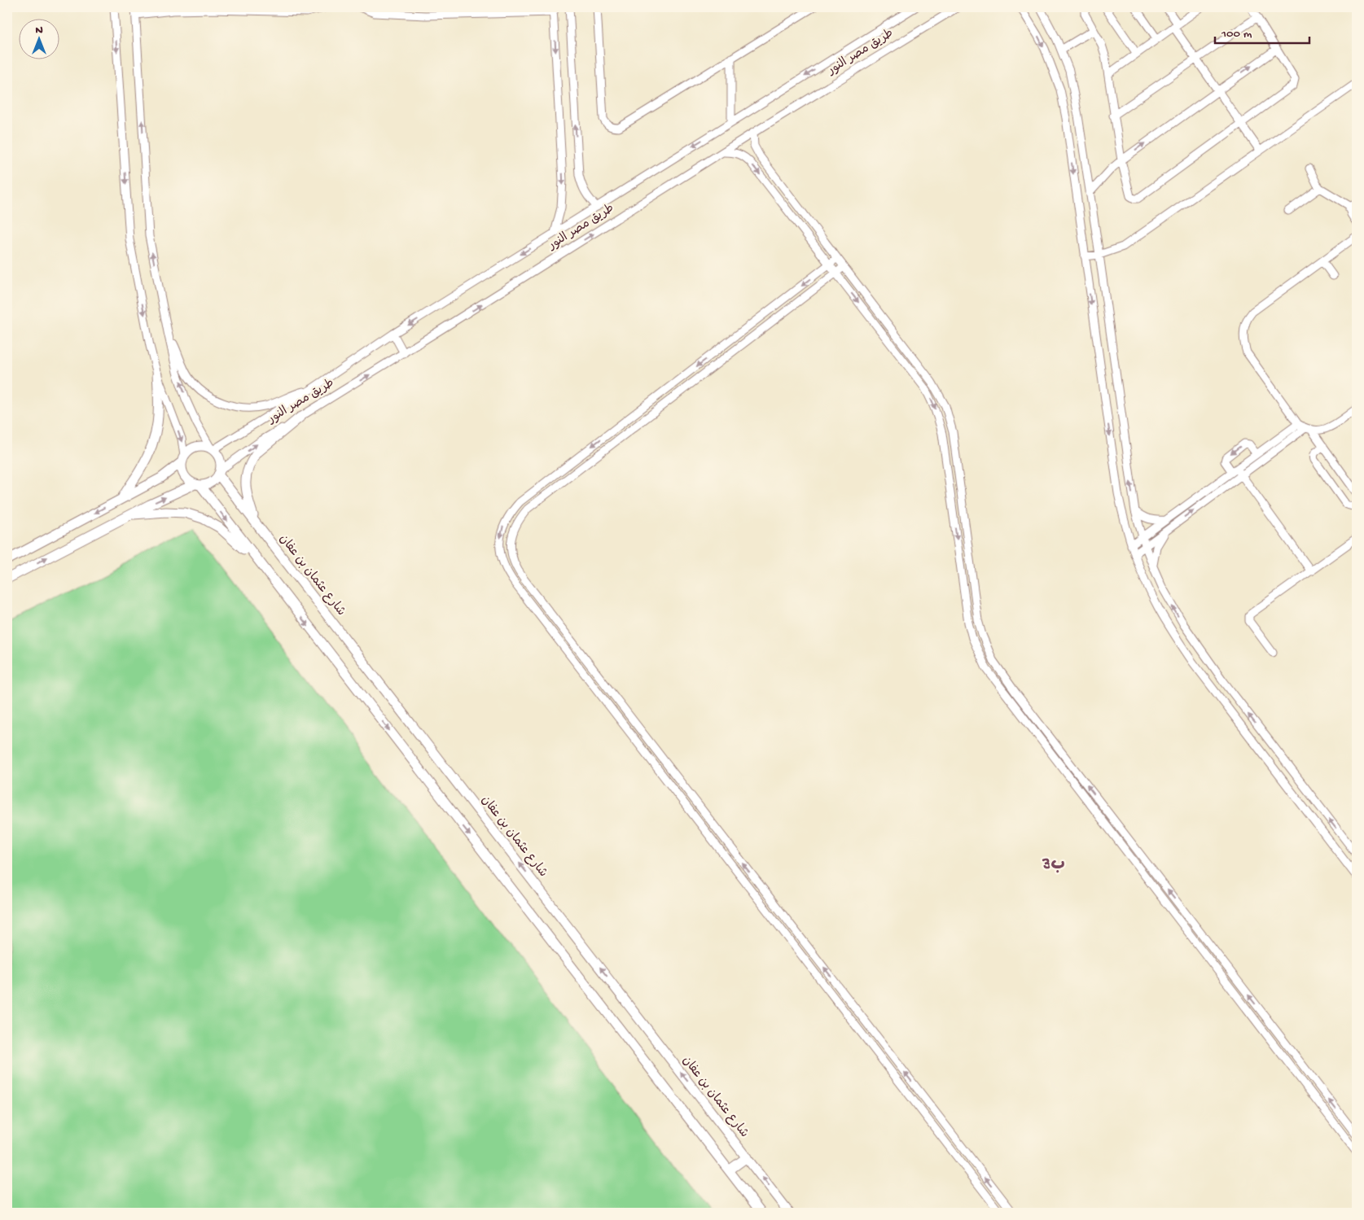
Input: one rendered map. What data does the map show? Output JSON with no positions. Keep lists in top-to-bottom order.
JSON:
{
  "streets": {
    "main road": ["شارع عثمان بن عفان"],
    "street": ["طريق مصر النور"]
  },
  "crossings": [
    ["طريق مصر النور", "شارع عثمان بن عفان"]
  ],
  "districts": ["ب3"],
  "scale_bar": "100 m",
  "north": "top"
}
